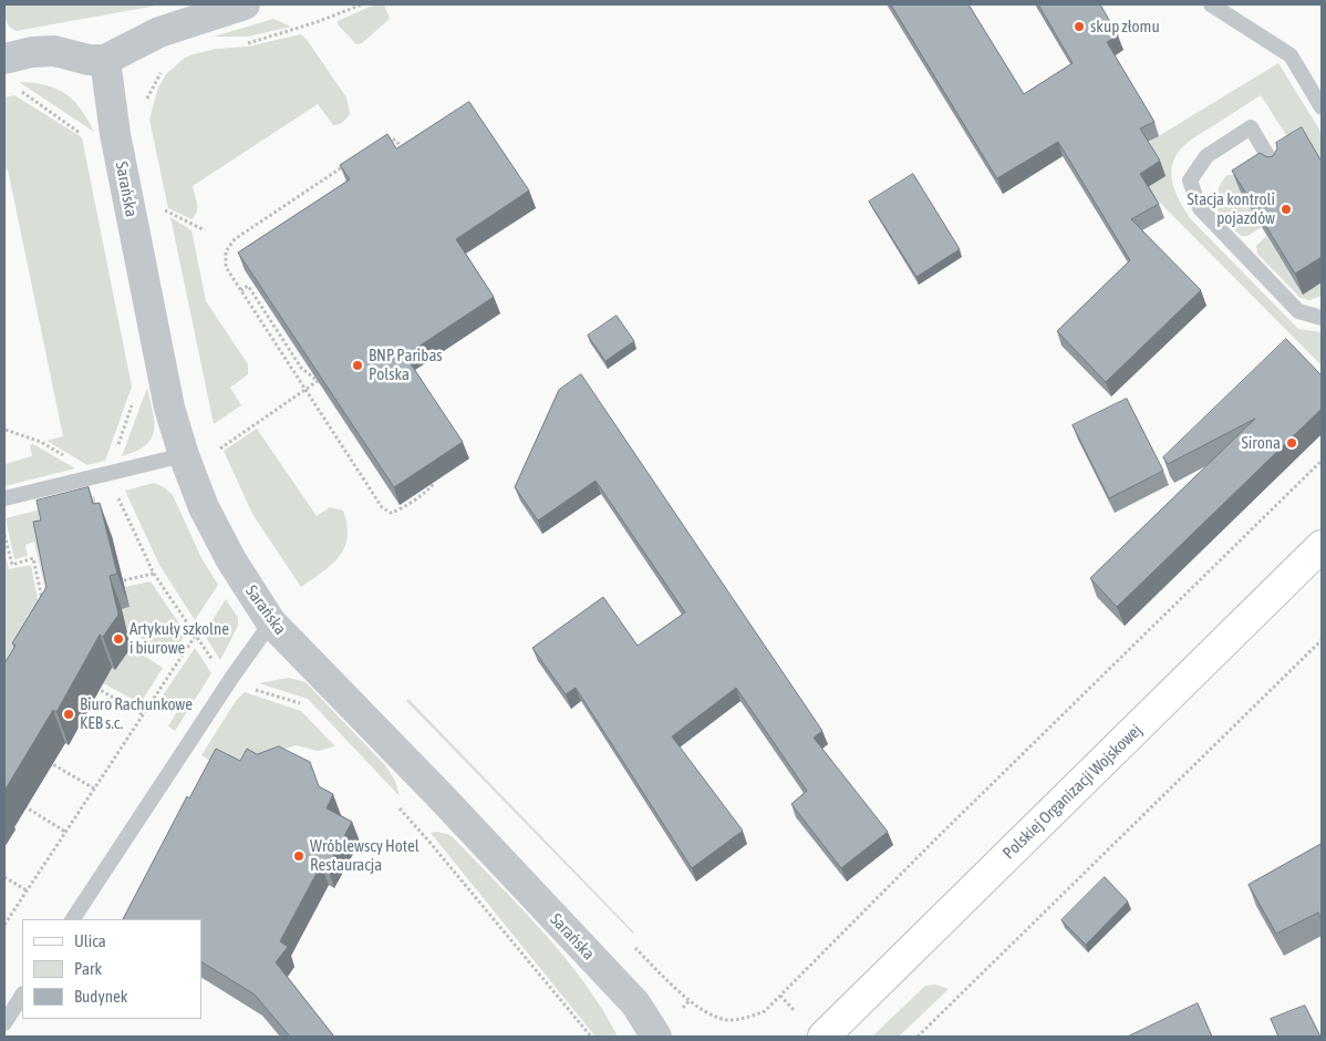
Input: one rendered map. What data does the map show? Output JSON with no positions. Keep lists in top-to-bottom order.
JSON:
{
  "streets": {
    "main road": ["Polskiej Organizacji Wojskowej"],
    "street": ["Sarańska"]
  },
  "places": [
    "skup złomu",
    "Stacja kontroli pojazdów",
    "BNP Paribas Polska",
    "Sirona",
    "Artykuły szkolne i biurowe",
    "Biuro Rachunkowe KEB s.c.",
    "Wróblewscy Hotel Restauracja"
  ],
  "legend": ["Ulica", "Park", "Budynek"]
}
